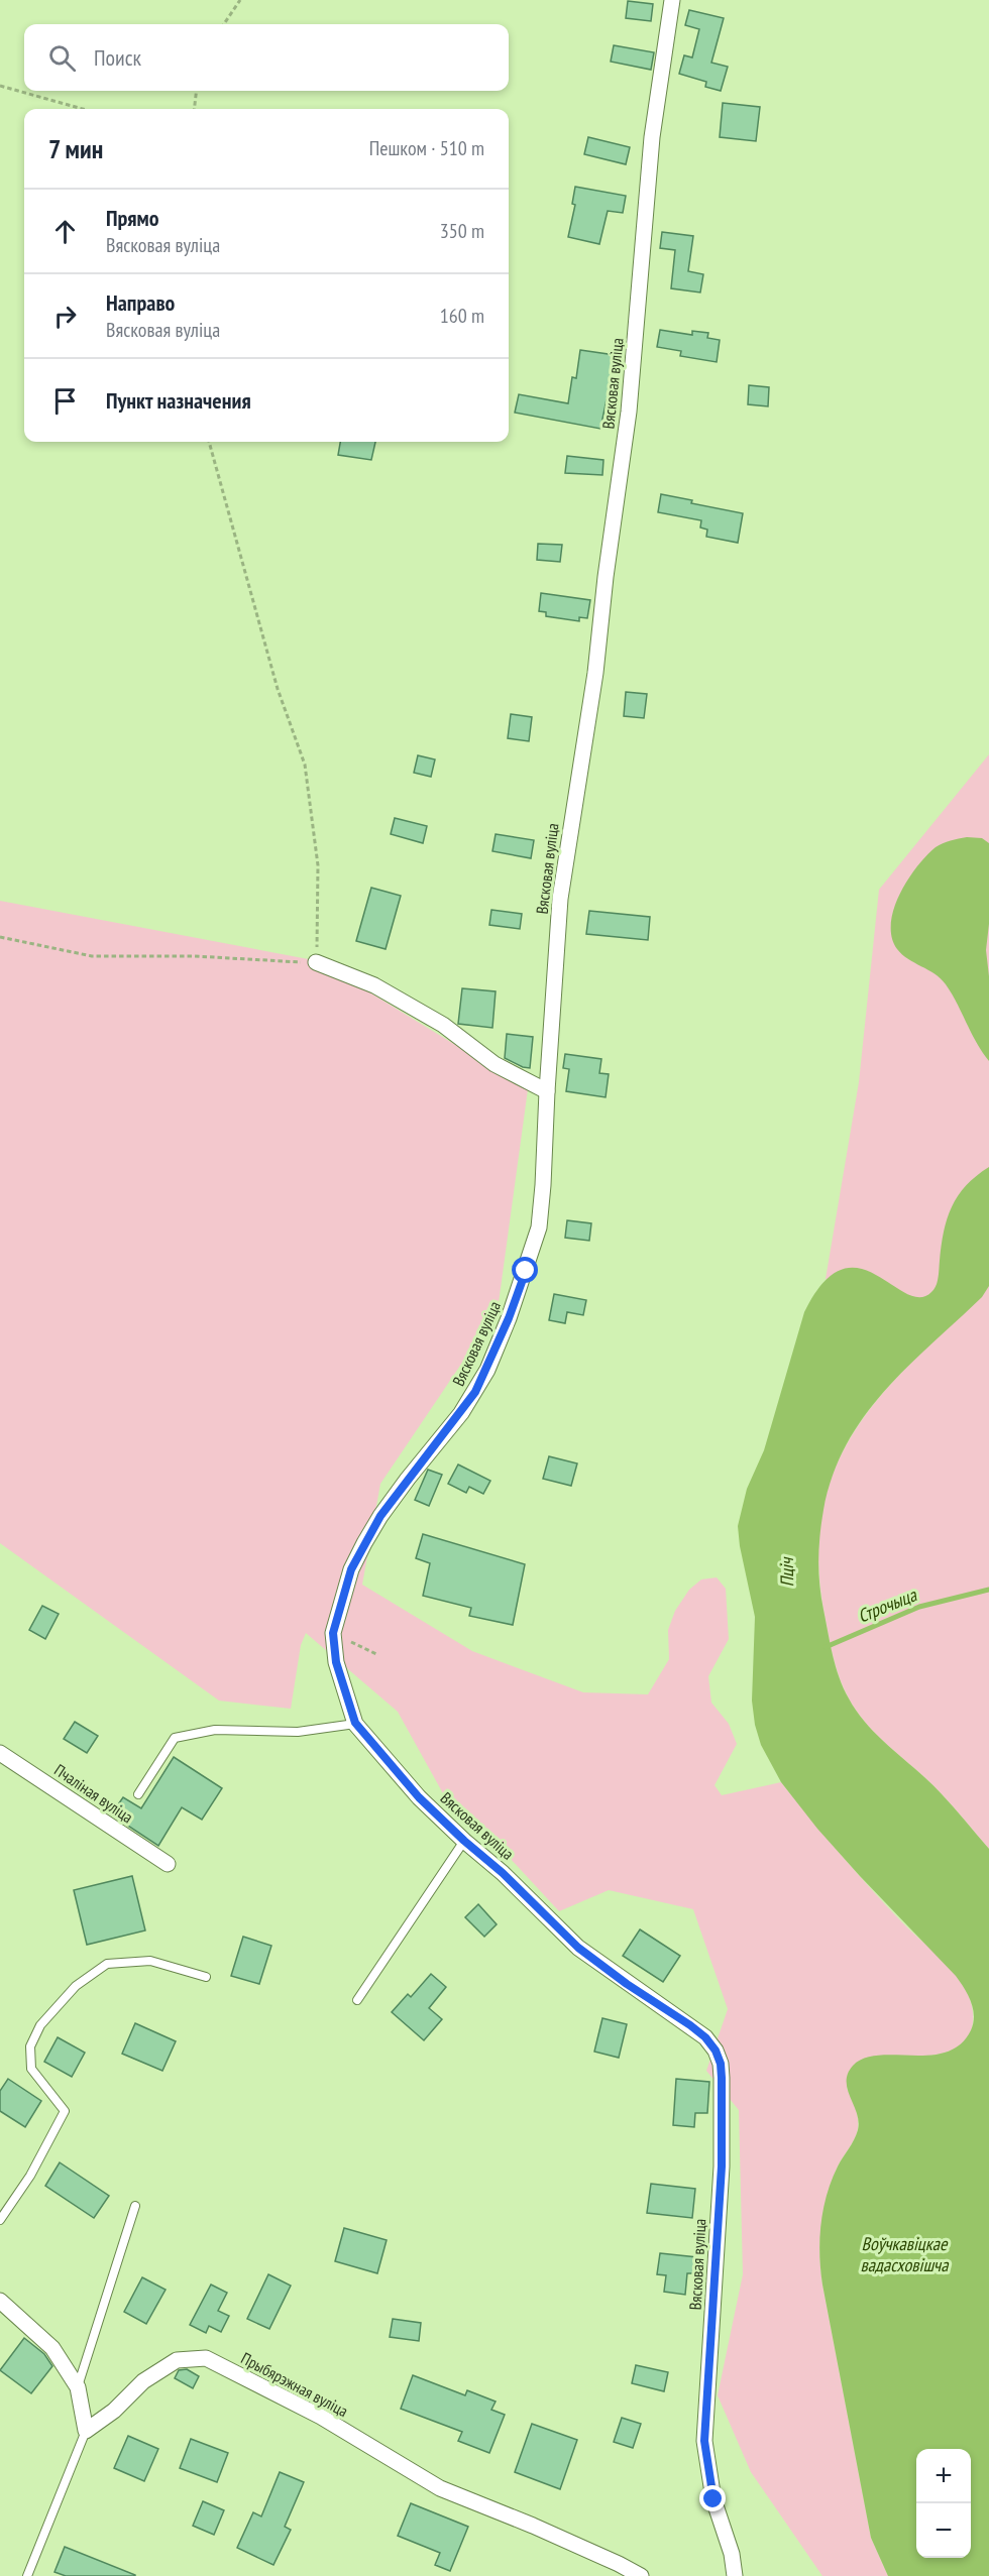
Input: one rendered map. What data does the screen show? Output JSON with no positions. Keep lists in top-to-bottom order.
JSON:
{
  "streets": {
    "street": ["Вясковая вуліца", "Пчаліная вуліца", "Прыбярэжная вуліца"]
  },
  "water": ["Пціч", "Строчыца", "Воўчкавіцкае вадасховішча"],
  "page": {
    "search": "Поиск",
    "heading": ["7 мин", "Пешком · 510 m"],
    "list": [
      ["Прямо", "Вясковая вуліца", "350 m"],
      ["Направо", "Вясковая вуліца", "160 m"],
      "Пункт назначения"
    ],
    "map_buttons": ["+", "−"]
  }
}
